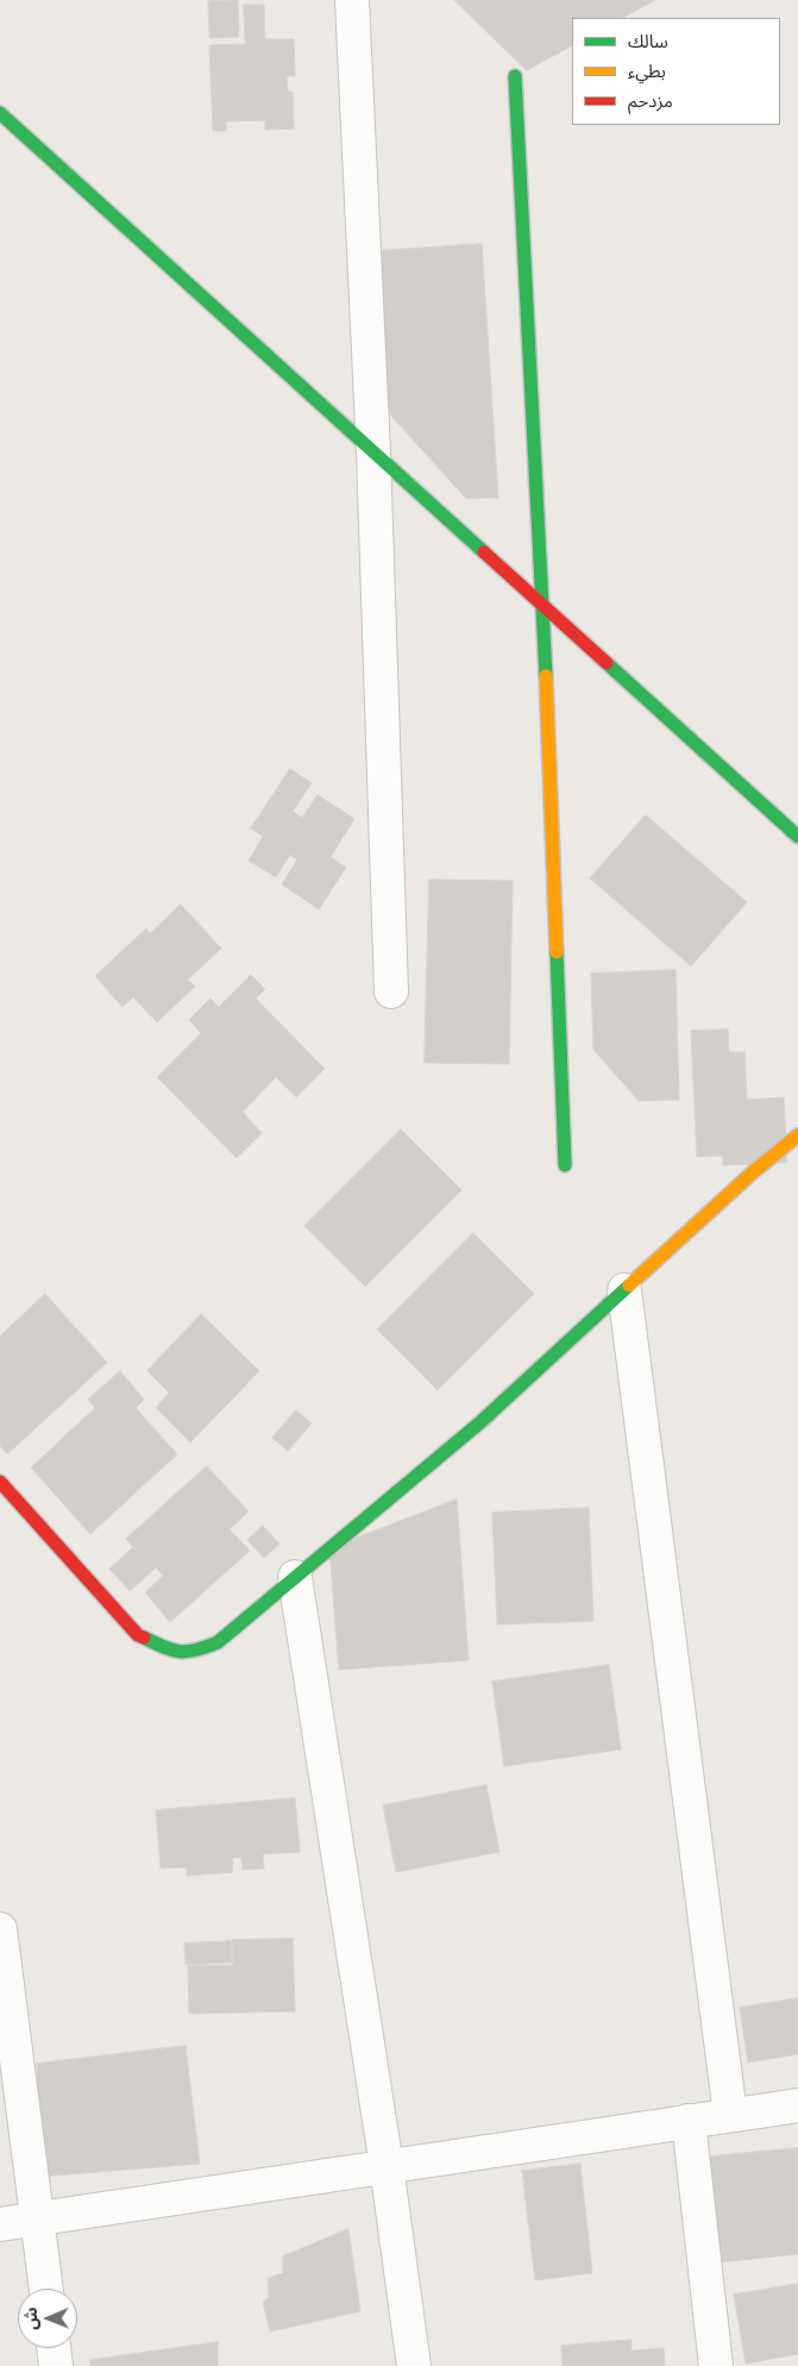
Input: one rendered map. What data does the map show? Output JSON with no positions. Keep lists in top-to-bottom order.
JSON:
{
  "legend": ["سالك", "بطيء", "مزدحم"],
  "north": "left"
}
